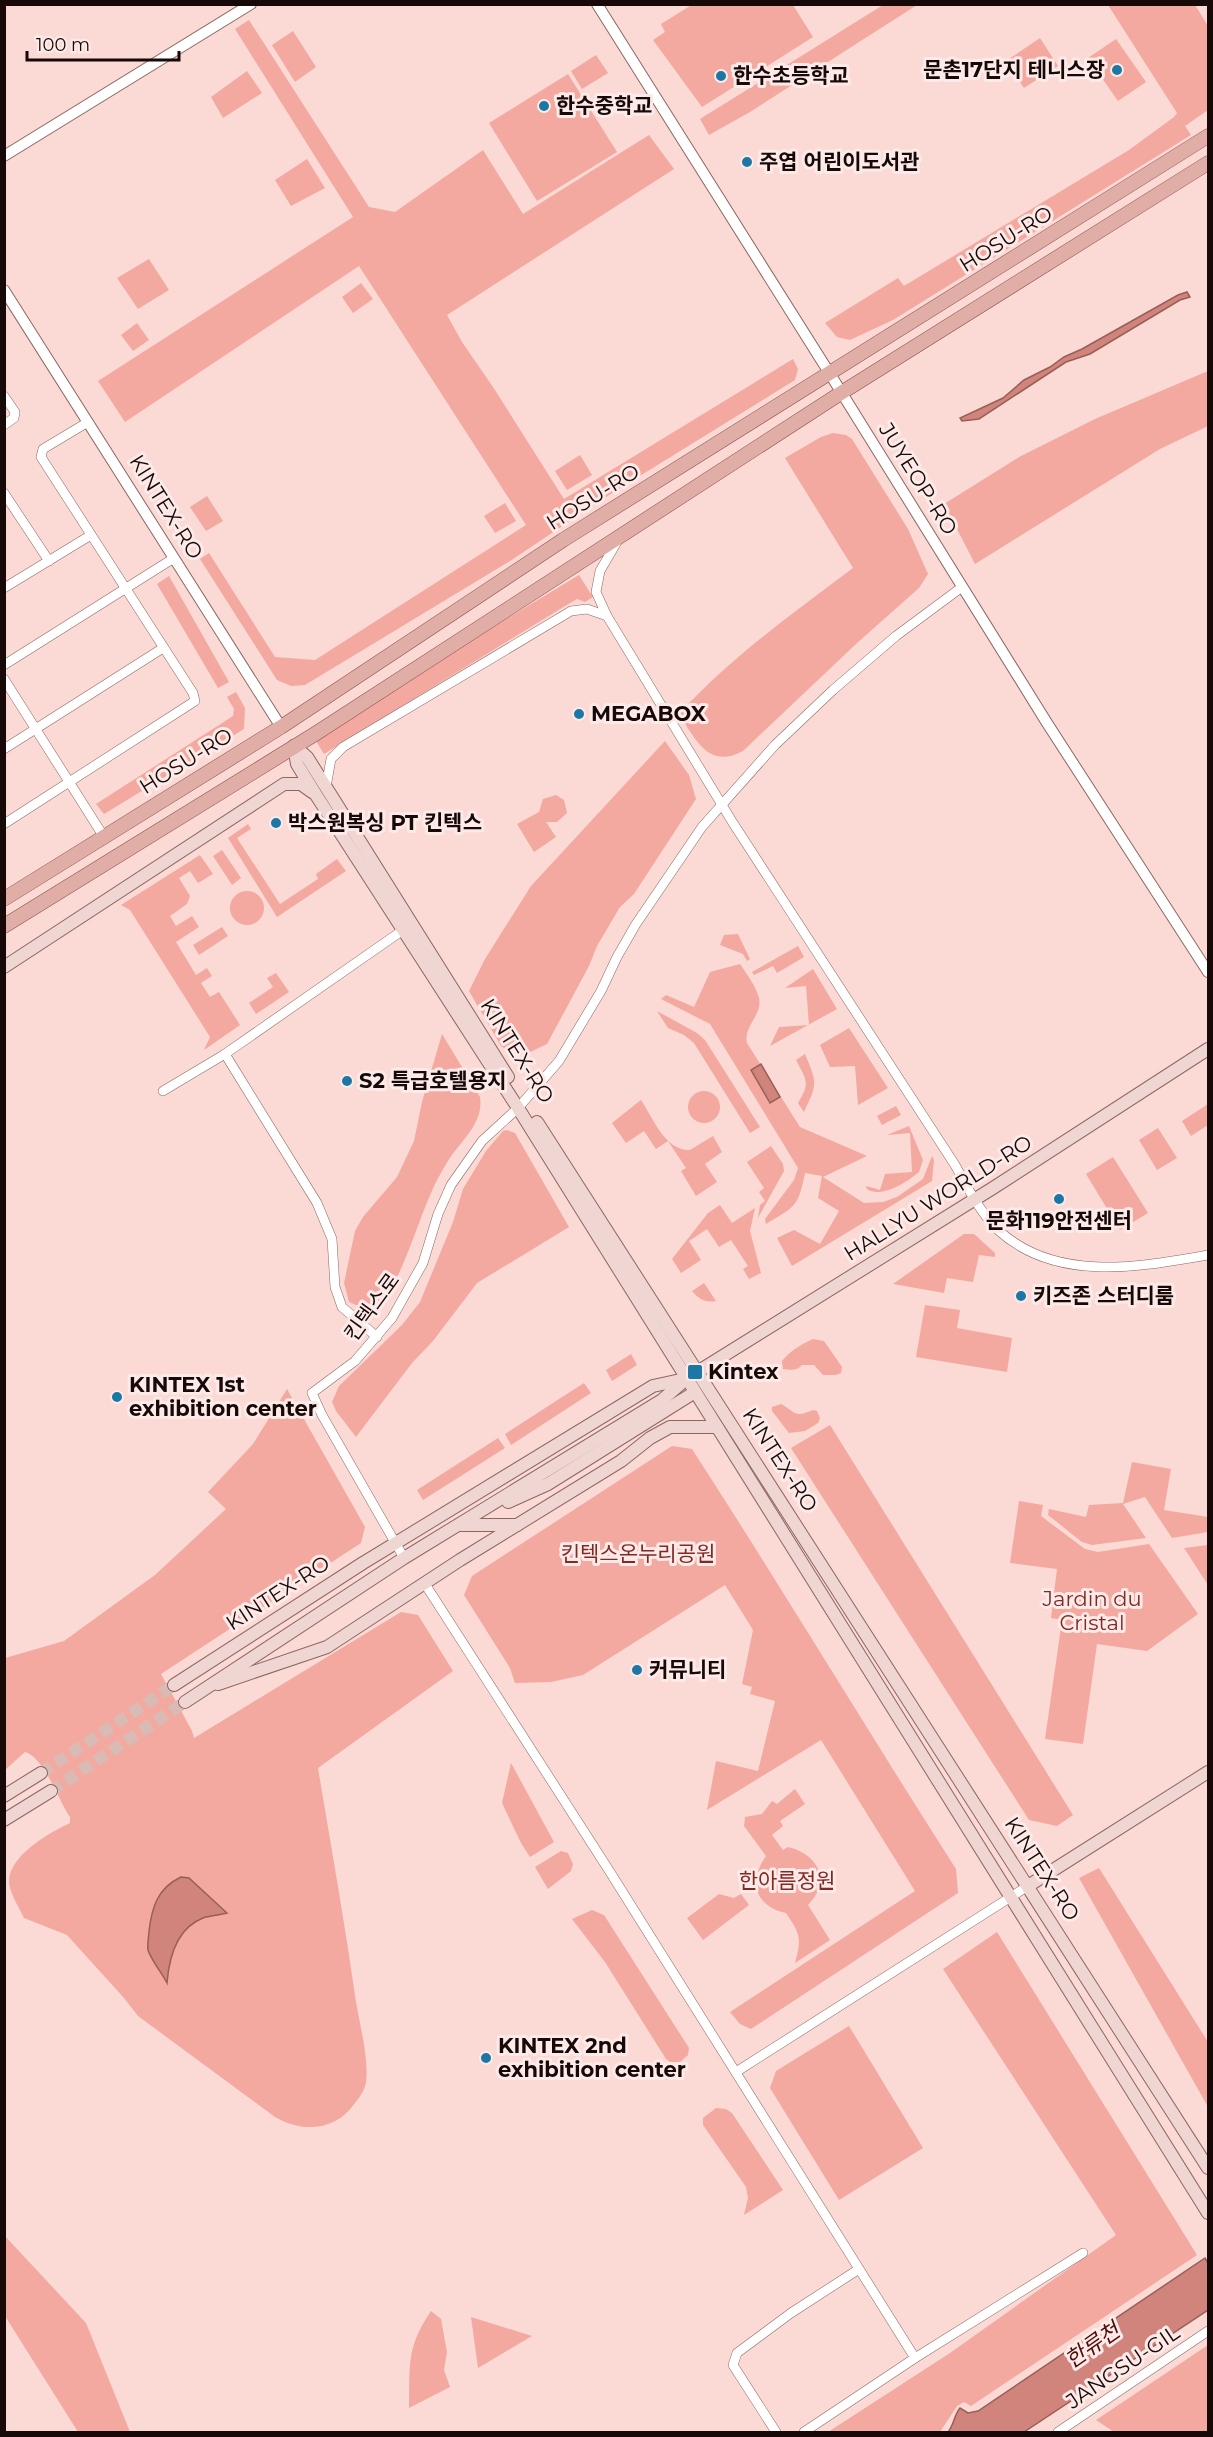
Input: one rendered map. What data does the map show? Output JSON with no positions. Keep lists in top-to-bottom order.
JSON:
{
  "streets": {
    "main road": ["HOSU-RO", "KINTEX-RO", "HALLYU WORLD-RO"],
    "street": ["JUYEOP-RO", "킨텍스로", "JANGSU-GIL"]
  },
  "crossings": [
    ["HOSU-RO", "JUYEOP-RO"],
    ["HOSU-RO", "KINTEX-RO"],
    ["JUYEOP-RO", "킨텍스로"],
    ["KINTEX-RO", "HALLYU WORLD-RO"],
    ["KINTEX-RO", "킨텍스로"]
  ],
  "water": ["한류천"],
  "parks": ["킨텍스온누리공원", "Jardin du Cristal", "한아름정원"],
  "places": {
    "other": [
      "문촌17단지 테니스장",
      "한수초등학교",
      "한수중학교",
      "주엽 어린이도서관",
      "MEGABOX",
      "박스원복싱 PT 킨텍스",
      "S2 특급호텔용지",
      "문화119안전센터",
      "키즈존 스터디룸",
      "KINTEX 1st exhibition center",
      "커뮤니티",
      "KINTEX 2nd exhibition center"
    ],
    "transit": ["Kintex"]
  },
  "scale_bar": "100 m"
}
